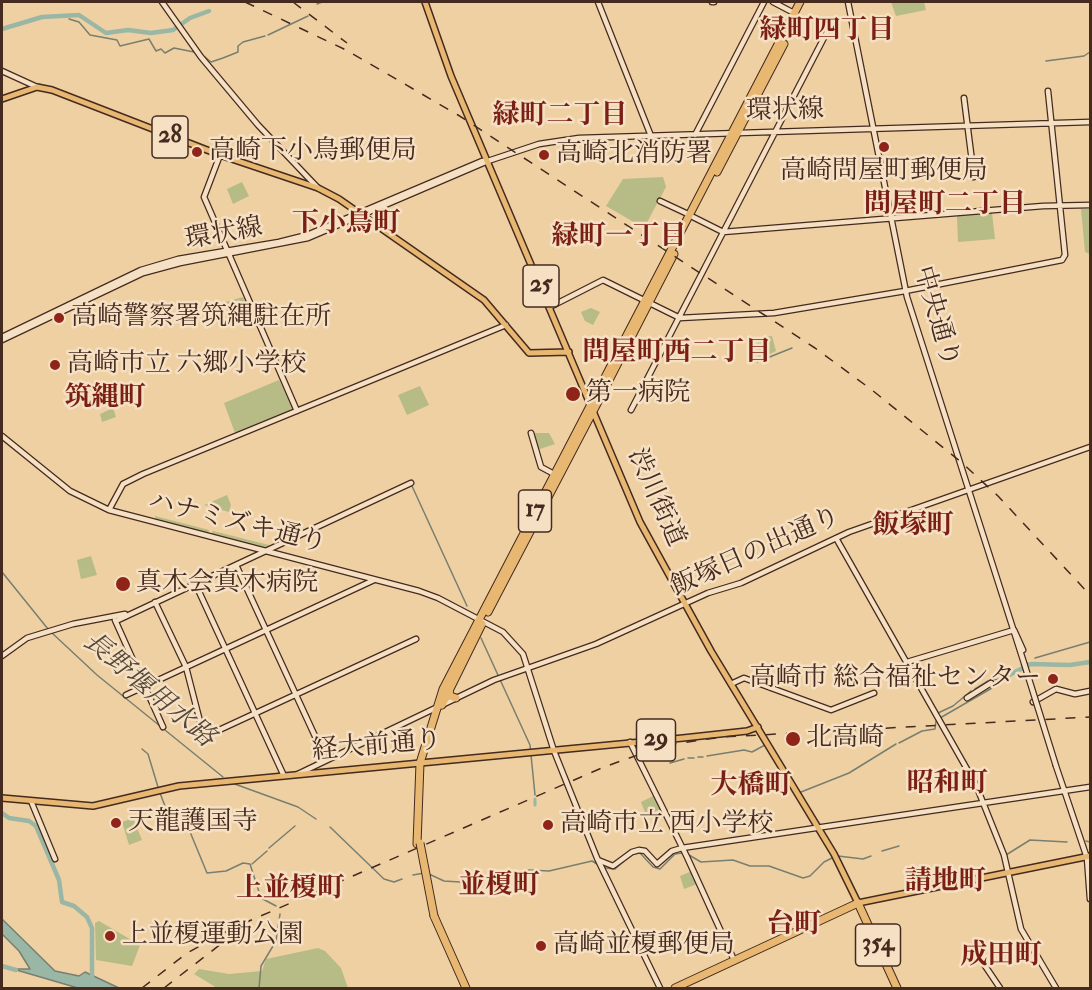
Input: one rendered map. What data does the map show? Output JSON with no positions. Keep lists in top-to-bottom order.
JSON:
{
  "streets": {
    "highway": ["渋川街道", "17", "354"],
    "main road": [
      "28",
      "25",
      "29",
      "経大前通り"
    ],
    "street": [
      "環状線",
      "中央通り",
      "ハナミズキ通り",
      "飯塚日の出通り"
    ]
  },
  "crossings": [
    ["環状線", "28"],
    ["環状線", "中央通り"],
    ["環状線", "渋川街道"],
    ["環状線", "17"],
    ["28", "渋川街道"],
    ["中央通り", "飯塚日の出通り"],
    ["渋川街道", "17"],
    ["渋川街道", "飯塚日の出通り"],
    ["渋川街道", "経大前通り"],
    ["渋川街道", "354"],
    ["17", "ハナミズキ通り"],
    ["17", "飯塚日の出通り"],
    ["17", "経大前通り"],
    ["ハナミズキ通り", "飯塚日の出通り"],
    ["ハナミズキ通り", "経大前通り"],
    ["飯塚日の出通り", "経大前通り"]
  ],
  "districts": [
    "緑町四丁目",
    "緑町二丁目",
    "問屋町二丁目",
    "下小鳥町",
    "緑町一丁目",
    "問屋町西二丁目",
    "筑縄町",
    "飯塚町",
    "昭和町",
    "大橋町",
    "請地町",
    "並榎町",
    "上並榎町",
    "台町",
    "成田町"
  ],
  "water": ["長野堰用水路"],
  "places": [
    "高崎問屋町郵便局",
    "高崎下小鳥郵便局",
    "高崎北消防署",
    "高崎警察署筑縄駐在所",
    "高崎市立 六郷小学校",
    "第一病院",
    "真木会真木病院",
    "高崎市 総合福祉センター",
    "北高崎",
    "天龍護国寺",
    "高崎市立 西小学校",
    "上並榎運動公園",
    "高崎並榎郵便局"
  ]
}
